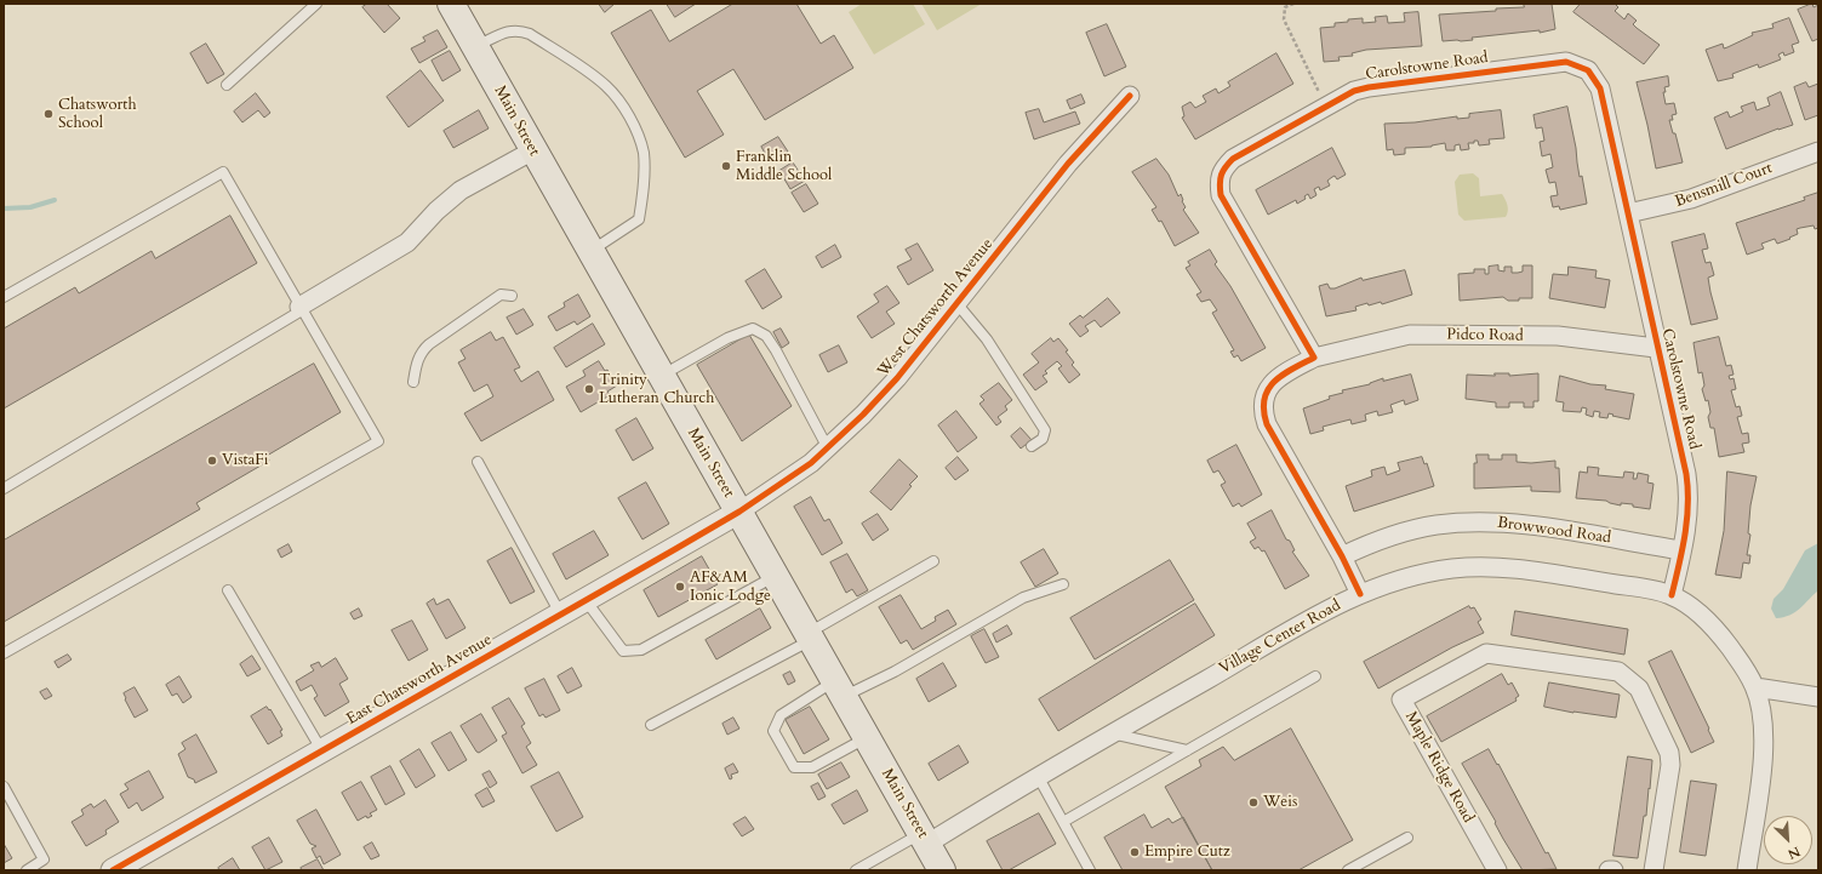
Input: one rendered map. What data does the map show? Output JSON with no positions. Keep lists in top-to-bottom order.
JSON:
{
  "streets": {
    "main road": ["Main Street"],
    "street": [
      "Carolstowne Road",
      "Bensmill Court",
      "West Chatsworth Avenue",
      "Pidco Road",
      "Browwood Road",
      "Village Center Road",
      "East Chatsworth Avenue",
      "Maple Ridge Road"
    ]
  },
  "crossings": [
    ["Carolstowne Road", "Bensmill Court"],
    ["Carolstowne Road", "Pidco Road"],
    ["Carolstowne Road", "Browwood Road"],
    ["Carolstowne Road", "Village Center Road"],
    ["Main Street", "West Chatsworth Avenue"],
    ["Main Street", "Village Center Road"],
    ["Main Street", "East Chatsworth Avenue"],
    ["West Chatsworth Avenue", "East Chatsworth Avenue"]
  ],
  "places": [
    "Chatsworth School",
    "Franklin Middle School",
    "Trinity Lutheran Church",
    "VistaFi",
    "AF&AM Ionic Lodge",
    "Weis",
    "Empire Cutz"
  ],
  "north": "bottom right"
}
